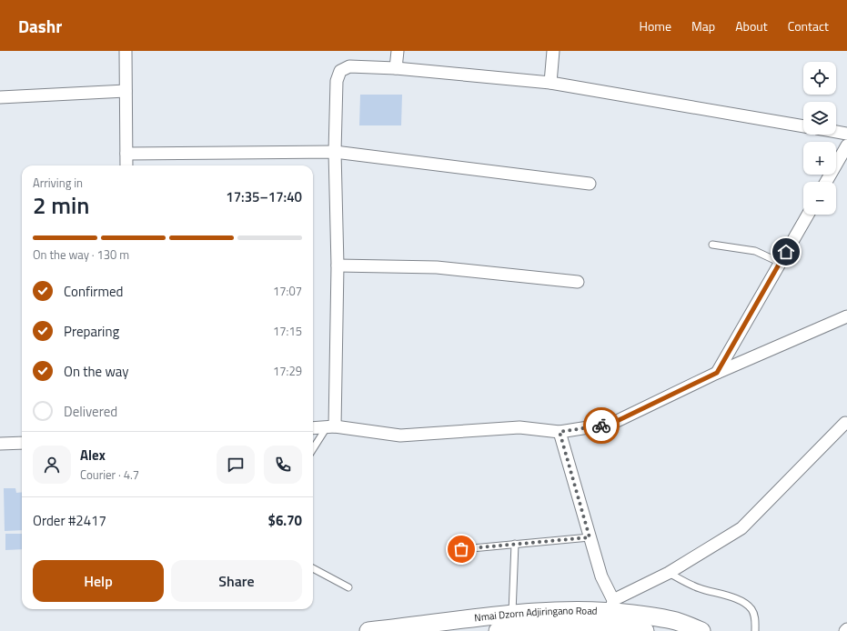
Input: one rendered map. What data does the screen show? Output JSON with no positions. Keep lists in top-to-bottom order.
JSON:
{
  "streets": {
    "main road": ["Nmai Dzorn Adjiringano Road"]
  },
  "page": {
    "header": "Dashr",
    "nav": [
      "Home",
      "Map",
      "About",
      "Contact"
    ],
    "map_buttons": ["+", "−"],
    "heading": ["2 min", "Arriving in", "17:35–17:40"],
    "panel": [
      "Alex",
      "Courier · 4.7",
      "Order #2417",
      "$6.70"
    ],
    "bar": "On the way · 130 m",
    "list": [
      ["Confirmed", "17:07"],
      ["Preparing", "17:15"],
      ["On the way", "17:29"],
      "Delivered"
    ],
    "buttons": ["Help", "Share"]
  }
}
